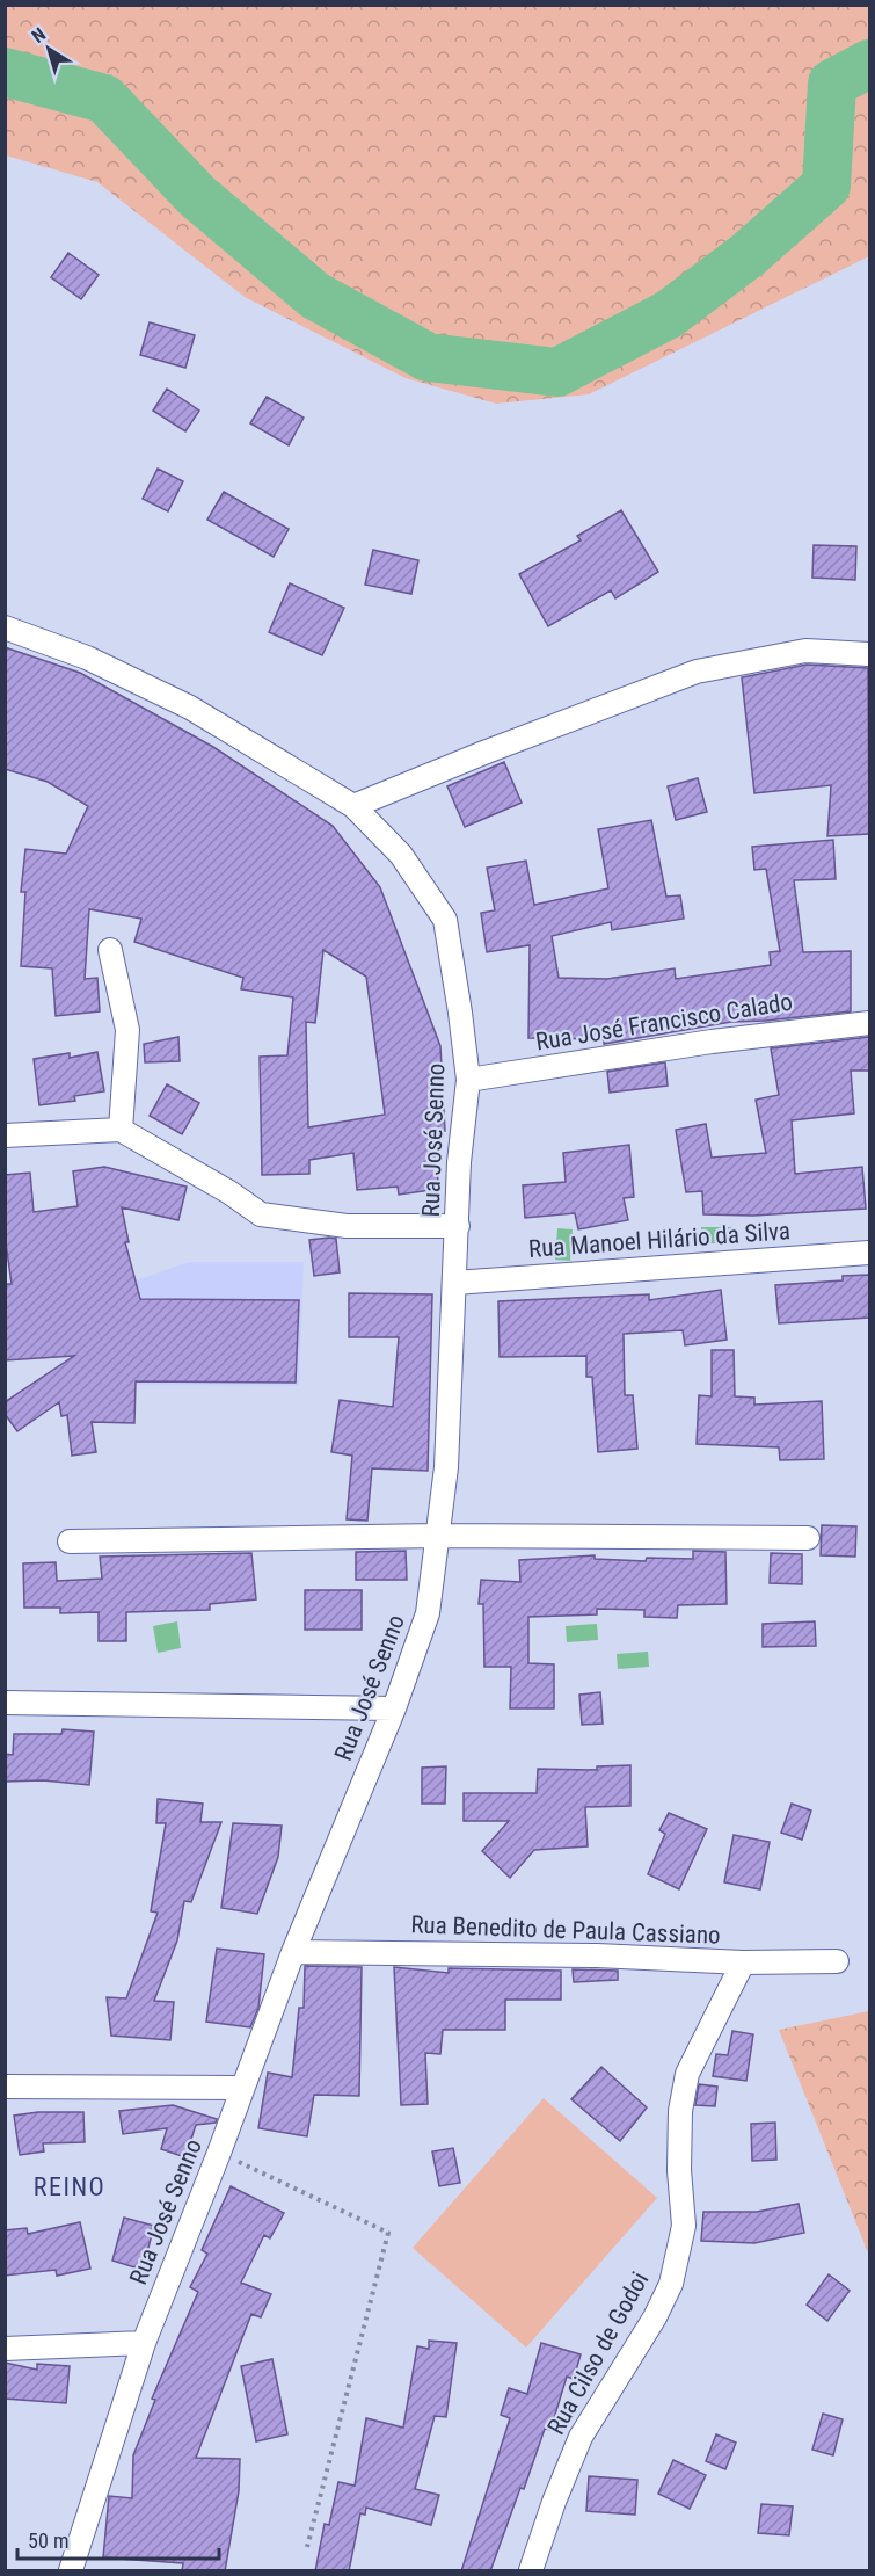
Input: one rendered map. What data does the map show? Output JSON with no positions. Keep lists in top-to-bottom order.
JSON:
{
  "streets": {
    "street": [
      "Rua José Francisco Calado",
      "Rua José Senno",
      "Rua Manoel Hilário da Silva",
      "Rua Benedito de Paula Cassiano",
      "Rua Cilso de Godoi"
    ]
  },
  "crossings": [
    ["Rua José Francisco Calado", "Rua José Senno"],
    ["Rua José Senno", "Rua Manoel Hilário da Silva"],
    ["Rua José Senno", "Rua Benedito de Paula Cassiano"],
    ["Rua Benedito de Paula Cassiano", "Rua Cilso de Godoi"]
  ],
  "districts": ["REINO"],
  "scale_bar": "50 m",
  "north": "top left"
}
